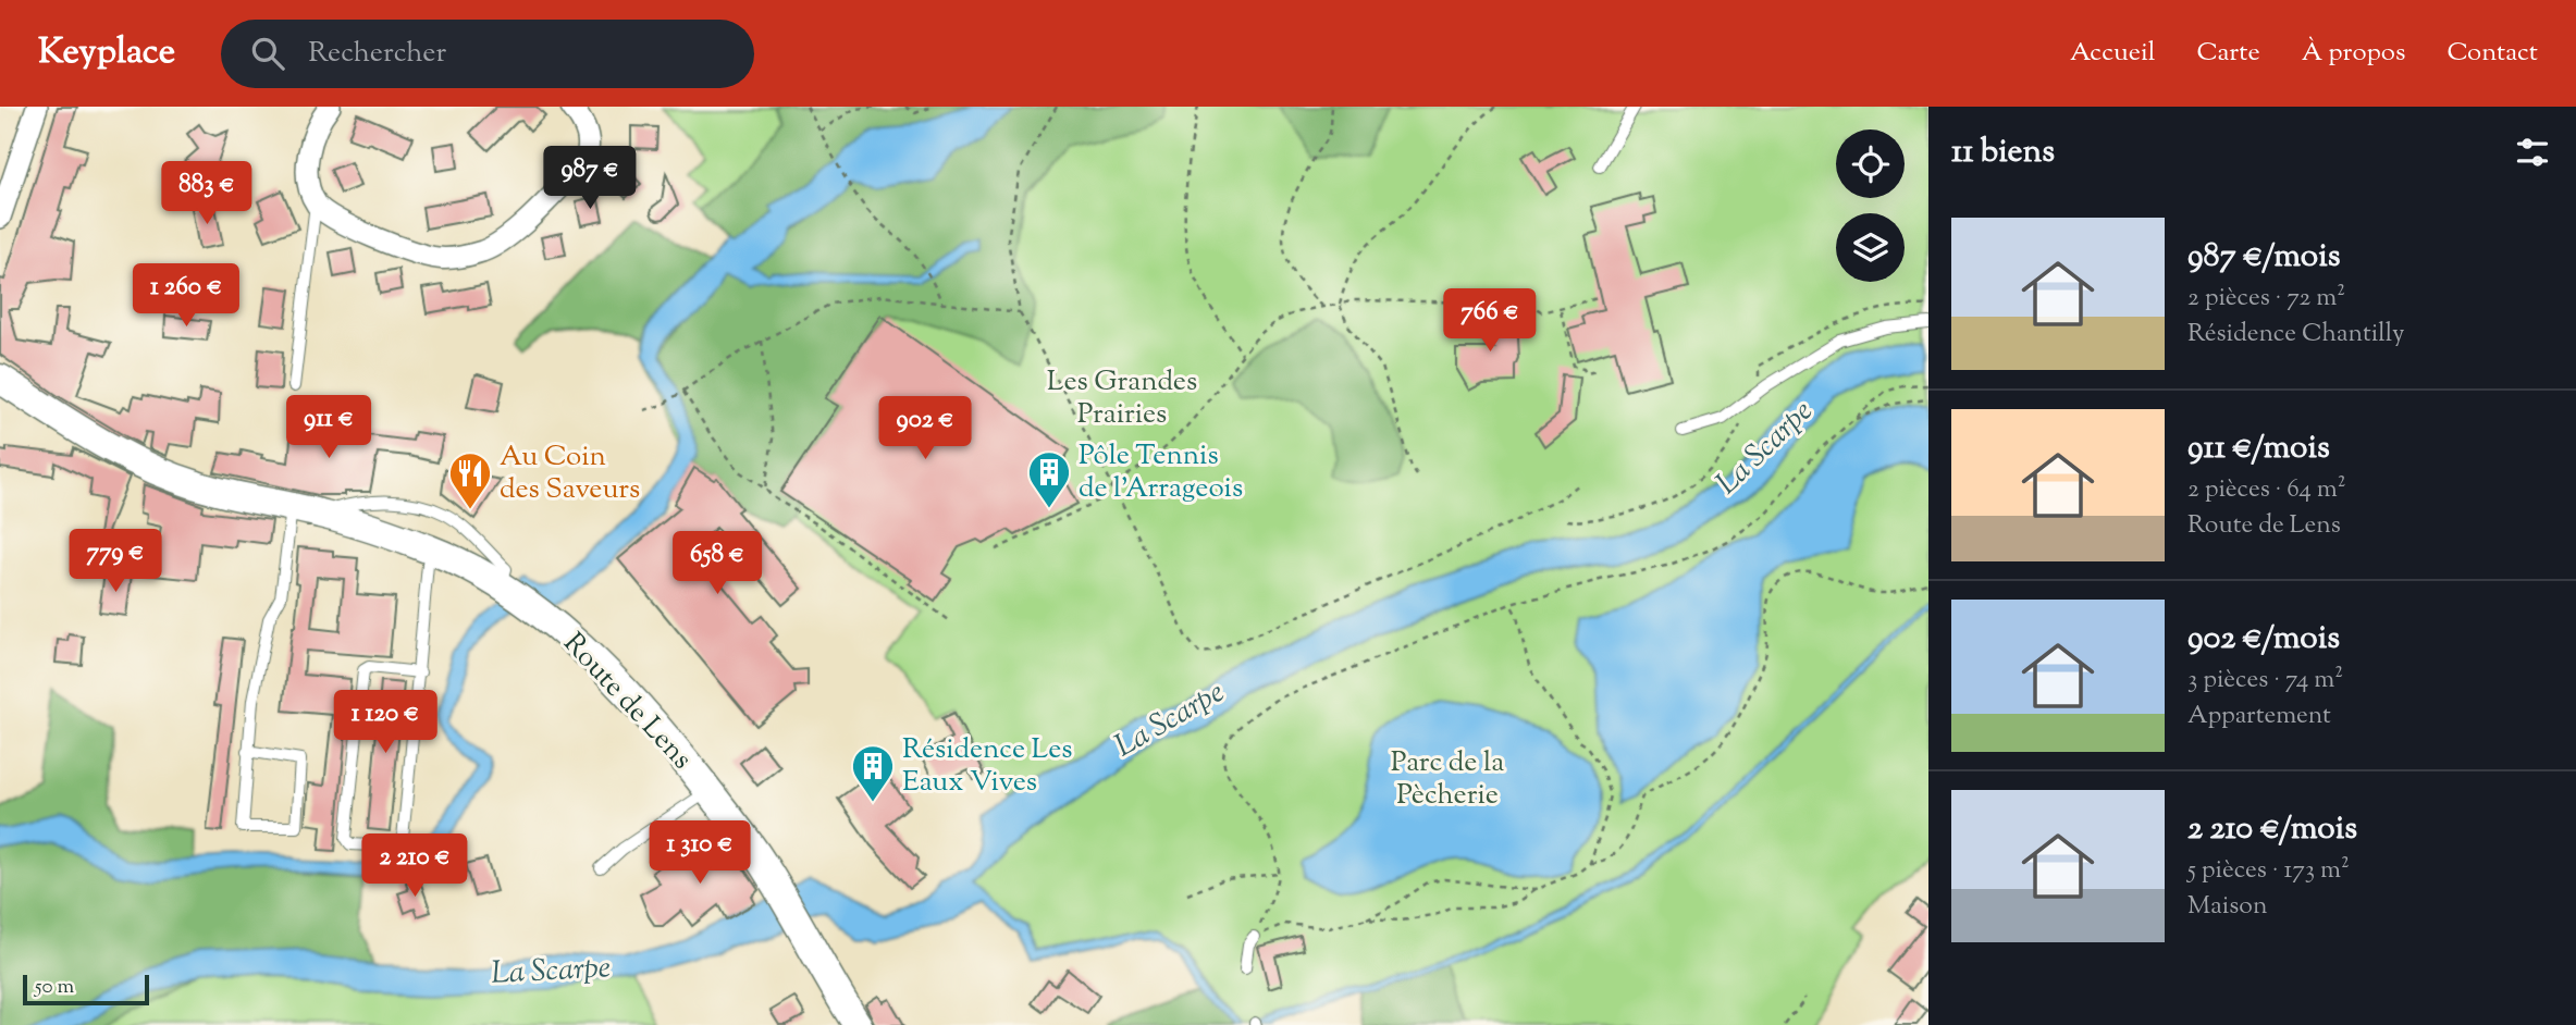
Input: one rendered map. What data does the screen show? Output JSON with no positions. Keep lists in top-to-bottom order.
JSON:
{
  "streets": {
    "main road": ["Route de Lens"]
  },
  "water": ["La Scarpe"],
  "parks": ["Les Grandes Prairies", "Parc de la Pècherie"],
  "places": {
    "building": ["Pôle Tennis de l'Arrageois", "Résidence Les Eaux Vives"],
    "restaurant": ["Au Coin des Saveurs"]
  },
  "scale_bar": "50 m",
  "page": {
    "header": "Keyplace",
    "search": "Rechercher",
    "nav": [
      "Accueil",
      "Carte",
      "À propos",
      "Contact"
    ],
    "heading": "11 biens",
    "price": [
      "987 €",
      "883 €",
      "1 260 €",
      "766 €",
      "911 €",
      "902 €",
      "779 €",
      "658 €",
      "1 120 €",
      "1 310 €",
      "2 210 €"
    ],
    "list": [
      {
        "name": "987 €/mois",
        "note": "2 pièces · 72 m² · Résidence Chantilly"
      },
      {
        "name": "911 €/mois",
        "note": "2 pièces · 64 m² · Route de Lens"
      },
      {
        "name": "902 €/mois",
        "note": "3 pièces · 74 m² · Appartement"
      },
      {
        "name": "2 210 €/mois",
        "note": "5 pièces · 173 m² · Maison"
      }
    ],
    "scale": "50 m"
  }
}
